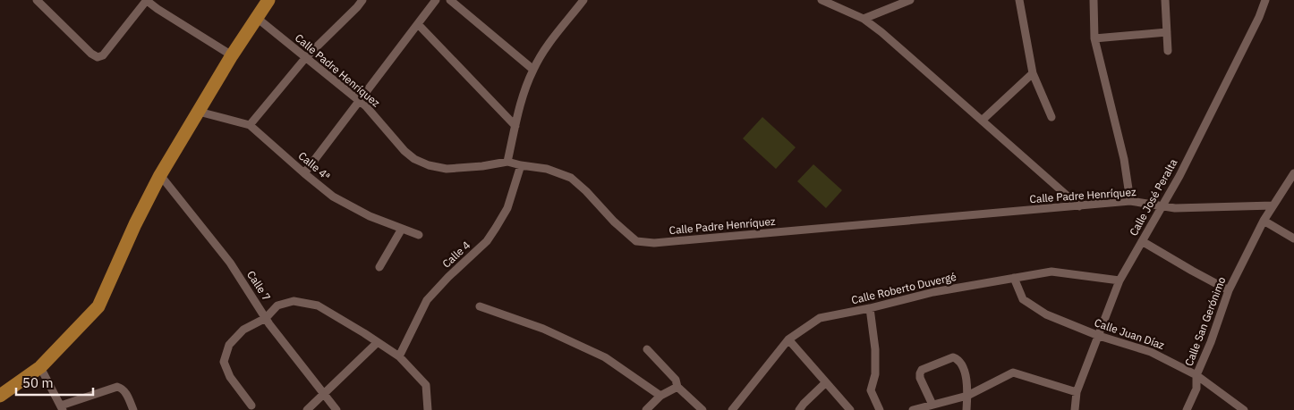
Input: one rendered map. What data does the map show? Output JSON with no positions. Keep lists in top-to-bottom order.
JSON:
{
  "streets": {
    "street": [
      "Calle Padre Henríquez",
      "Calle 4ª",
      "Calle José Peralta",
      "Calle 4",
      "Calle 7",
      "Calle Roberto Duvergé",
      "Calle San Gerónimo",
      "Calle Juan Díaz"
    ]
  },
  "crossings": [
    ["Calle Padre Henríquez", "Calle José Peralta"],
    ["Calle Padre Henríquez", "Calle 4"],
    ["Calle Padre Henríquez", "Calle San Gerónimo"],
    ["Calle José Peralta", "Calle Roberto Duvergé"],
    ["Calle José Peralta", "Calle Juan Díaz"],
    ["Calle Roberto Duvergé", "Calle Juan Díaz"],
    ["Calle San Gerónimo", "Calle Juan Díaz"]
  ],
  "scale_bar": "50 m"
}
